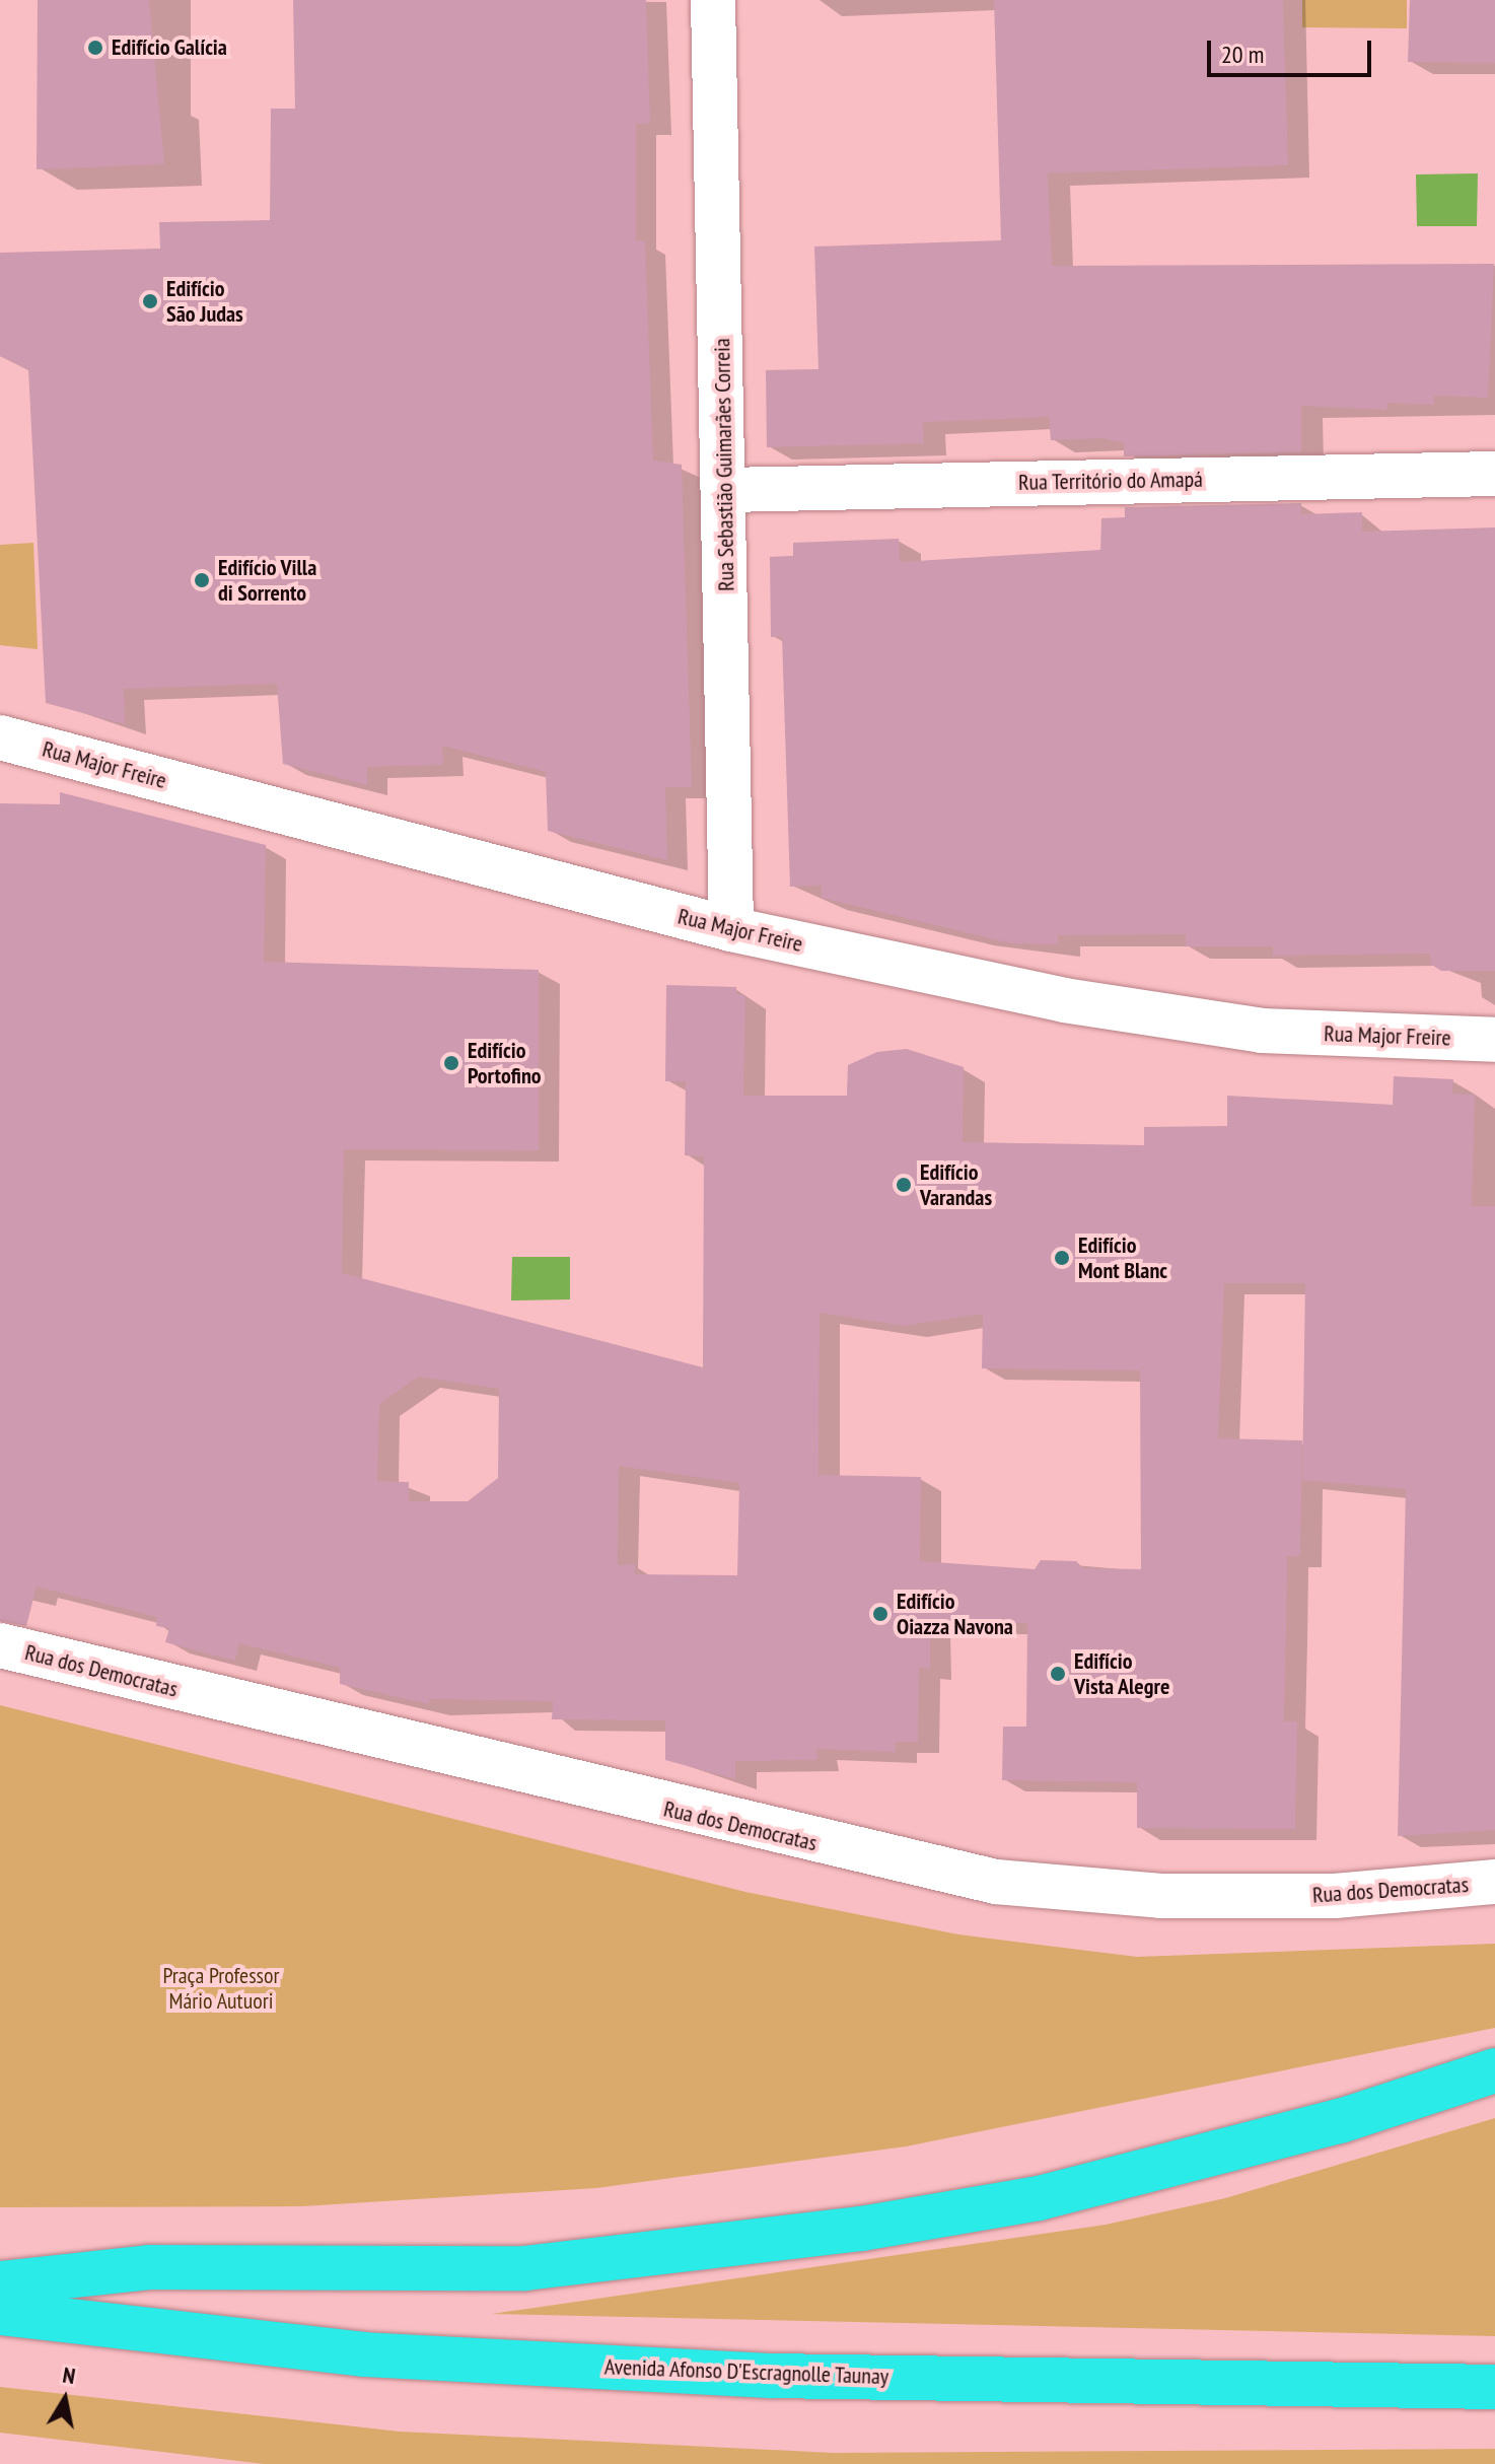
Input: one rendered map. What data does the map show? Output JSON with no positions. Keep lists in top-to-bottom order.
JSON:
{
  "streets": {
    "highway": ["Avenida Afonso D'Escragnolle Taunay"],
    "street": [
      "Rua Sebastião Guimarães Correia",
      "Rua Território do Amapá",
      "Rua Major Freire",
      "Rua dos Democratas"
    ]
  },
  "crossings": [
    ["Rua Sebastião Guimarães Correia", "Rua Território do Amapá"],
    ["Rua Sebastião Guimarães Correia", "Rua Major Freire"]
  ],
  "parks": ["Praça Professor Mário Autuori"],
  "places": [
    "Edifício Galícia",
    "Edifício São Judas",
    "Edifício Villa di Sorrento",
    "Edifício Portofino",
    "Edifício Varandas",
    "Edifício Mont Blanc",
    "Edifício Oiazza Navona",
    "Edifício Vista Alegre"
  ],
  "scale_bar": "20 m",
  "north": "top"
}
